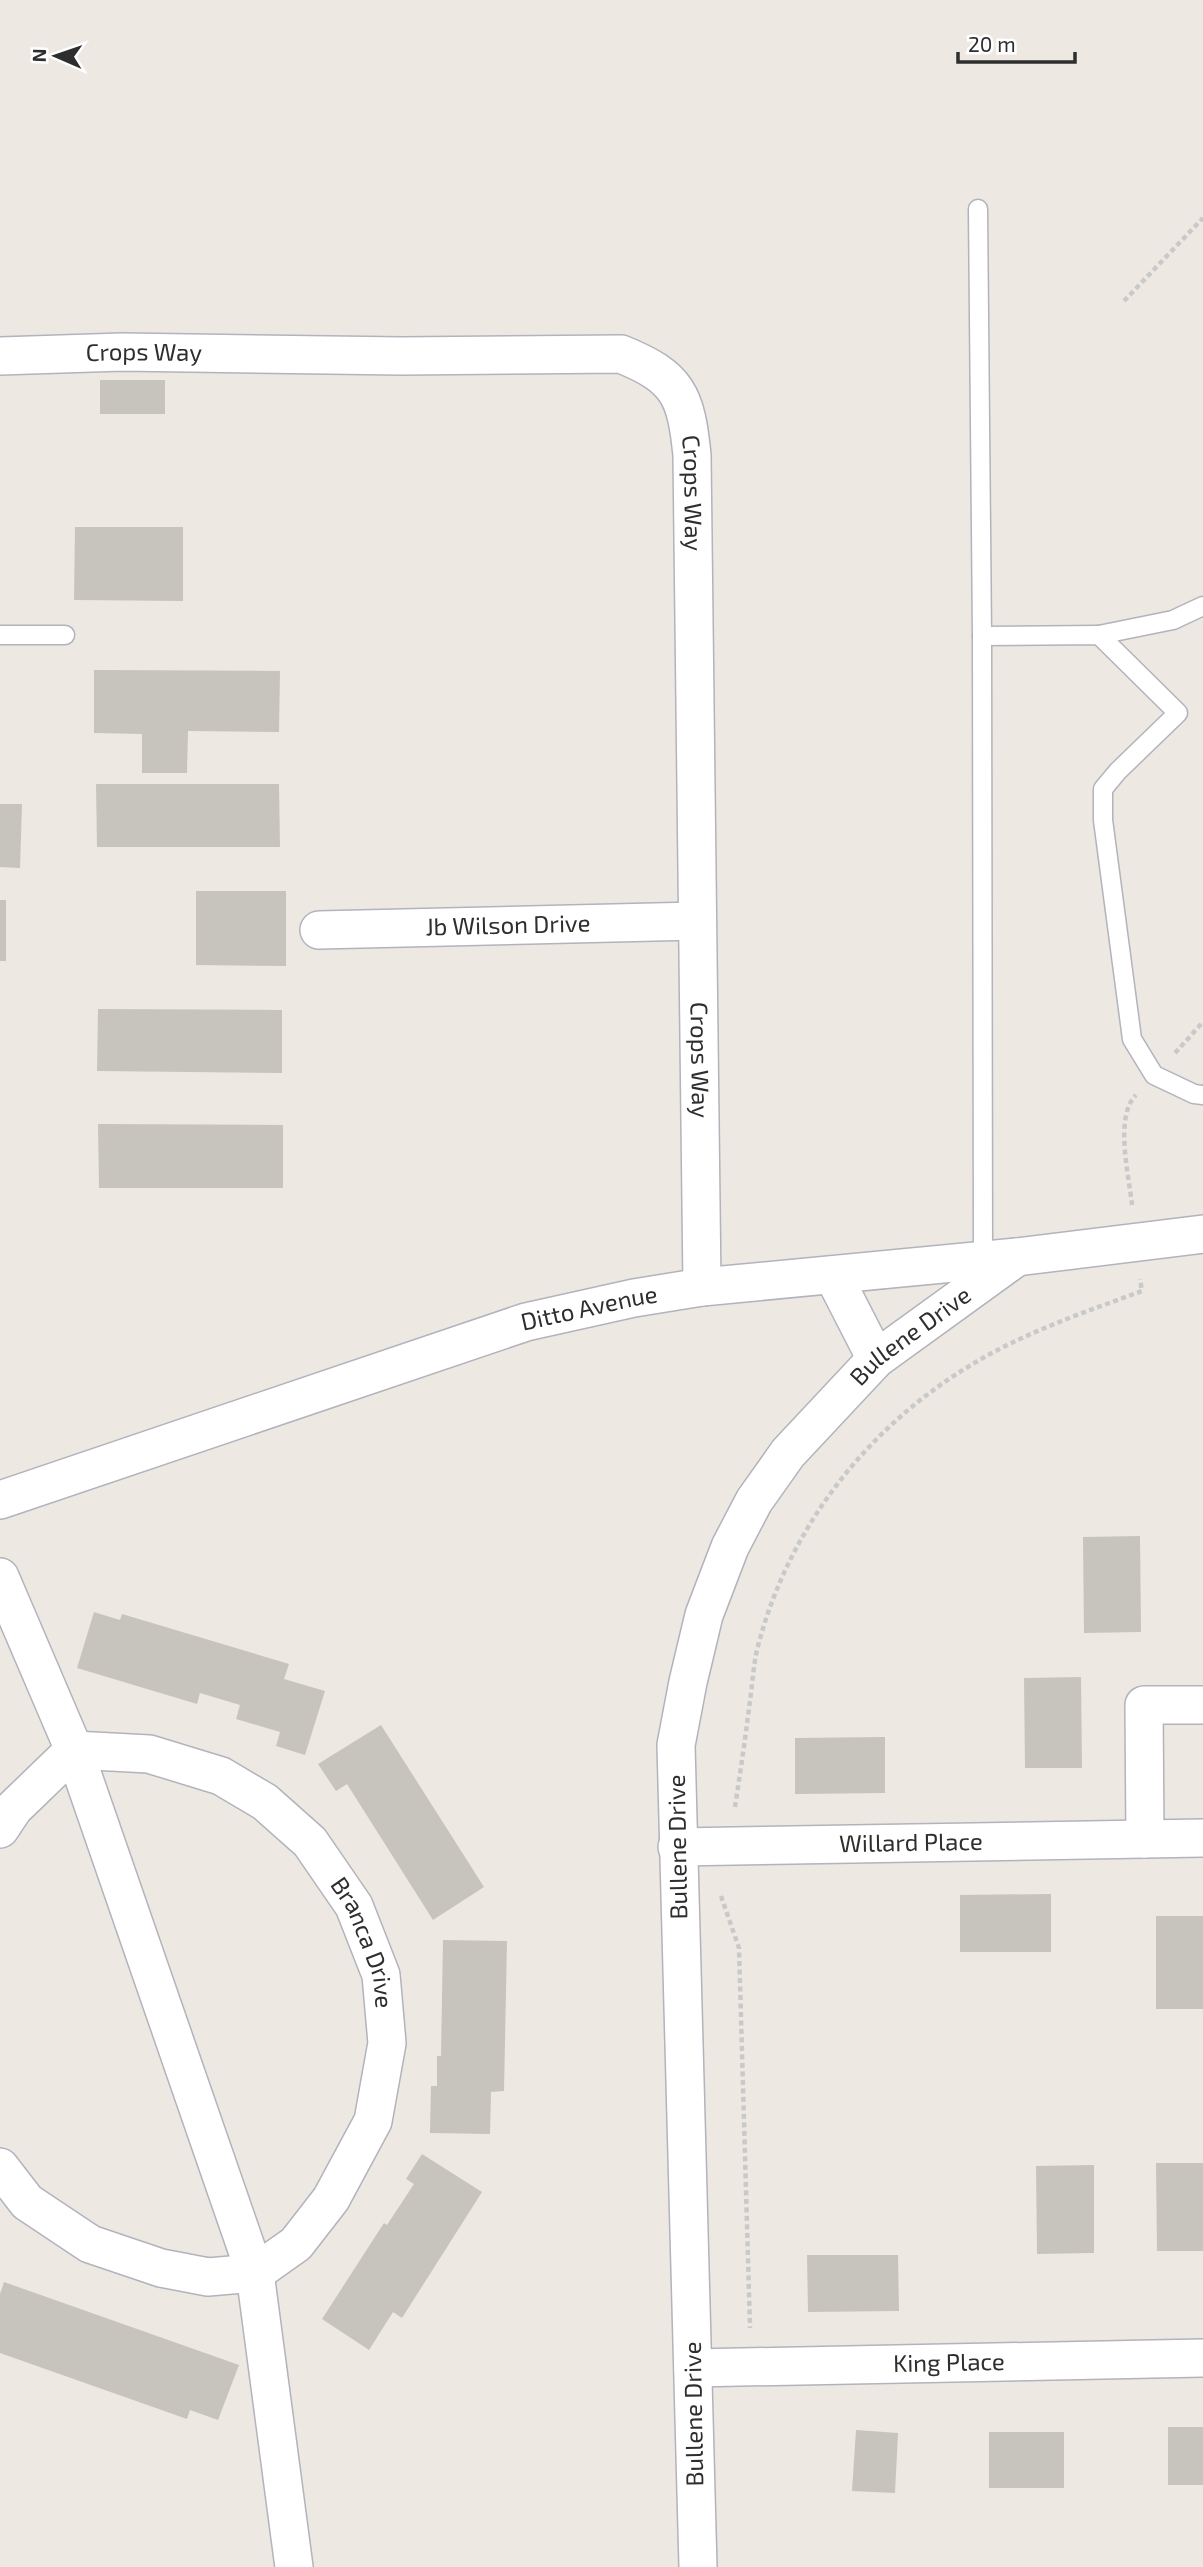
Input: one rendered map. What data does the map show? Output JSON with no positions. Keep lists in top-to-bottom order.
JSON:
{
  "streets": {
    "street": [
      "Crops Way",
      "Jb Wilson Drive",
      "Ditto Avenue",
      "Bullene Drive",
      "Willard Place",
      "Branca Drive",
      "King Place"
    ]
  },
  "crossings": [
    ["Crops Way", "Jb Wilson Drive"],
    ["Crops Way", "Ditto Avenue"],
    ["Ditto Avenue", "Bullene Drive"],
    ["Bullene Drive", "Willard Place"],
    ["Bullene Drive", "King Place"]
  ],
  "scale_bar": "20 m",
  "north": "left"
}
